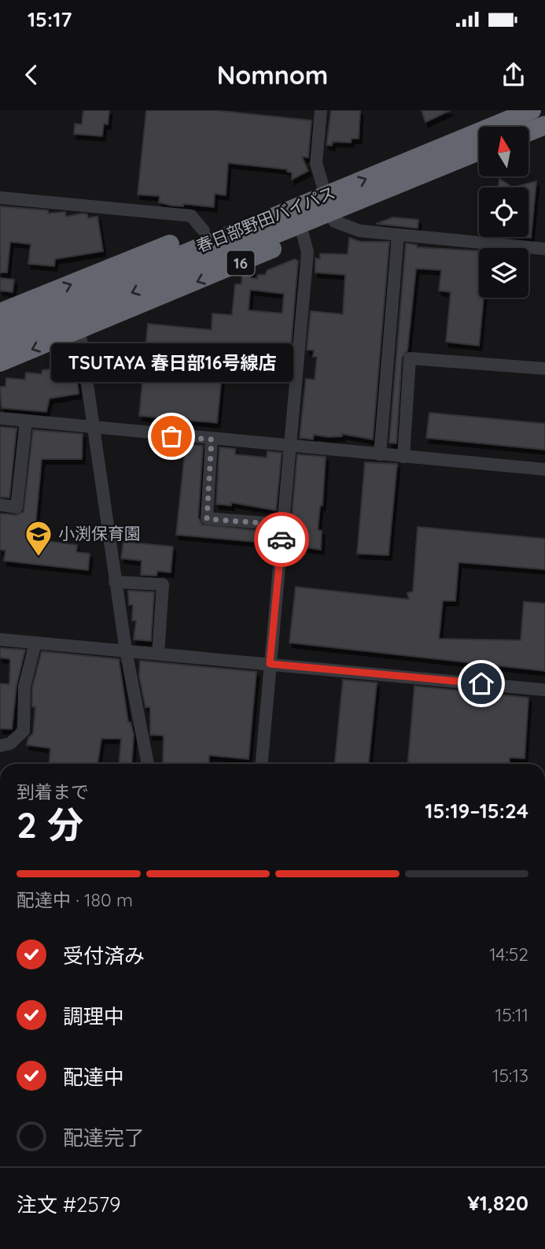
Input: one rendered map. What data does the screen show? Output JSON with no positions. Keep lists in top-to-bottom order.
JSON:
{
  "streets": {
    "highway": ["春日部野田バイパス", "16"]
  },
  "crossings": [
    ["春日部野田バイパス", "16"]
  ],
  "places": {
    "other": ["TSUTAYA 春日部16号線店"],
    "school or university": ["小渕保育園"]
  },
  "north": "top",
  "page": {
    "status": "15:17",
    "header": "Nomnom",
    "bubble": "TSUTAYA 春日部16号線店",
    "heading": ["2 分", "到着まで", "15:19–15:24"],
    "panel": ["注文 #2579", "¥1,820"],
    "bar": "配達中 · 180 m",
    "list": [
      ["受付済み", "14:52"],
      ["調理中", "15:11"],
      ["配達中", "15:13"],
      "配達完了"
    ]
  }
}
